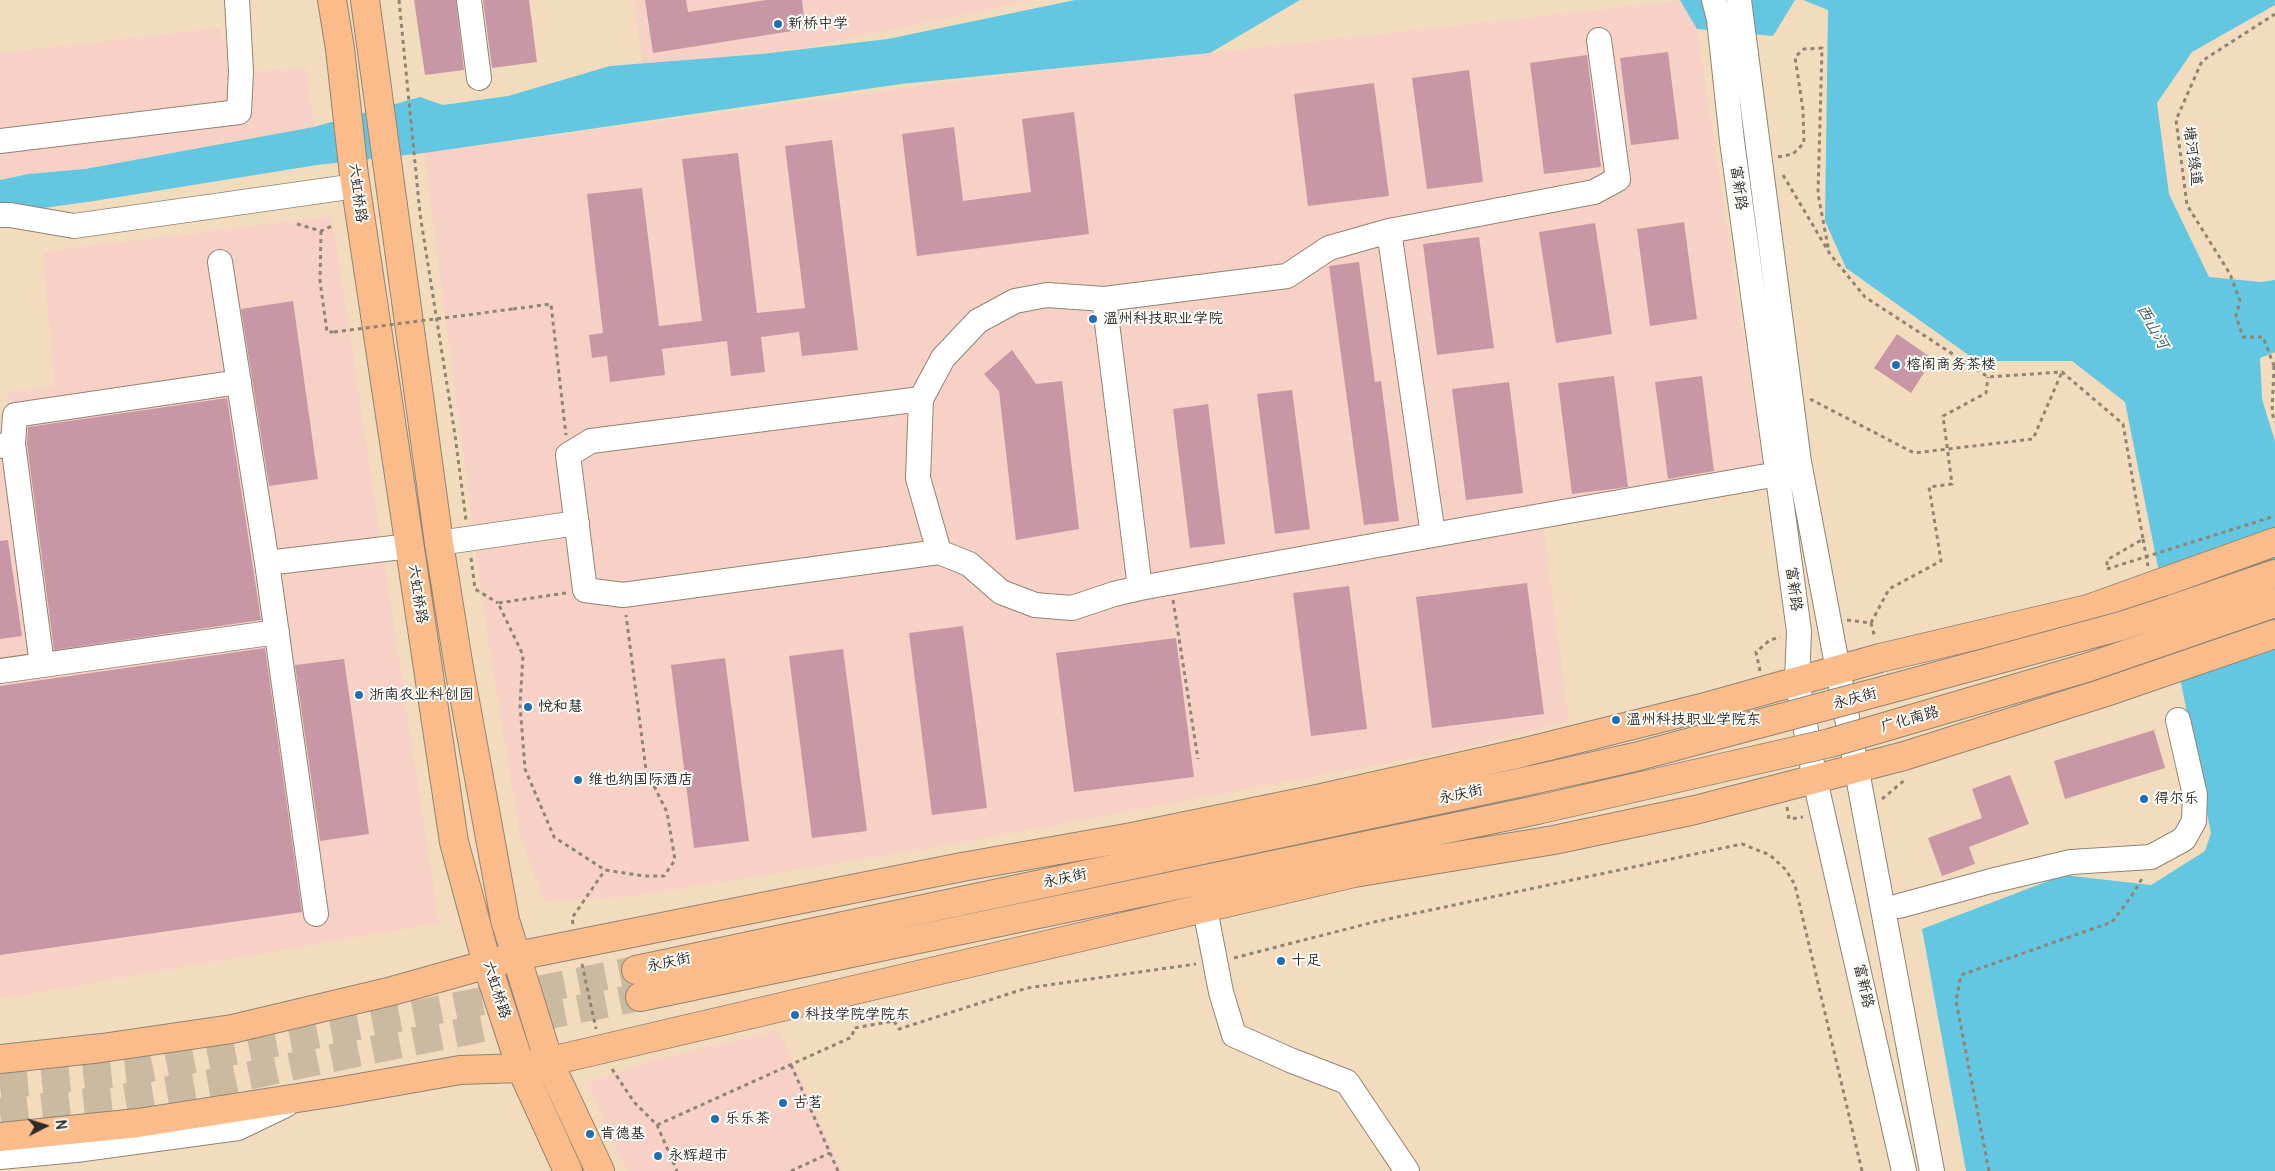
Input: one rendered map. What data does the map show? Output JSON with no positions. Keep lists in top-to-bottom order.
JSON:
{
  "streets": {
    "main road": ["六虹桥路", "永庆街", "广化南路"],
    "street": ["富新路"],
    "path": ["塘河绿道"]
  },
  "crossings": [
    ["永庆街", "广化南路"]
  ],
  "water": ["西山河"],
  "places": [
    "新桥中学",
    "温州科技职业学院",
    "榕阁商务茶楼",
    "浙南农业科创园",
    "悦和慧",
    "温州科技职业学院东",
    "维也纳国际酒店",
    "得尔乐",
    "十足",
    "科技学院学院东",
    "古茗",
    "乐乐茶",
    "肯德基",
    "永辉超市"
  ],
  "north": "right"
}
